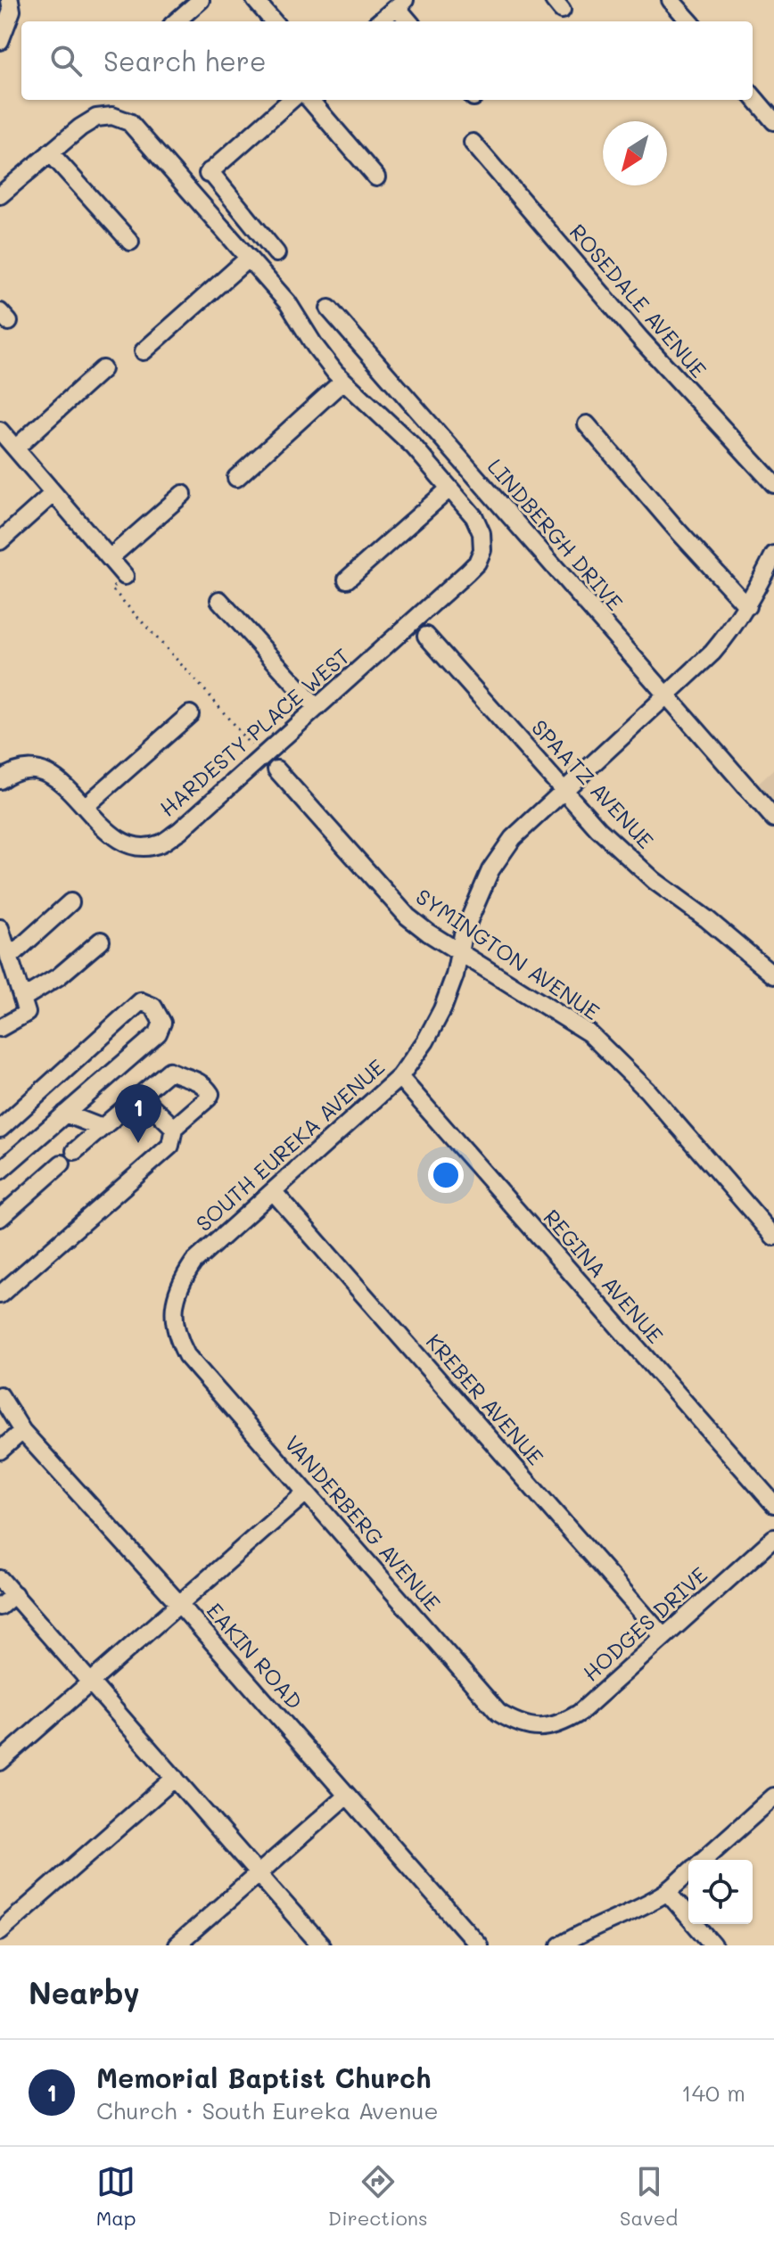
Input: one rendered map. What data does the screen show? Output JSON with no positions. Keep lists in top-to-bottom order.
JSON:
{
  "streets": {
    "street": [
      "ROSEDALE AVENUE",
      "LINDBERGH DRIVE",
      "HARDESTY PLACE WEST",
      "SPAATZ AVENUE",
      "SYMINGTON AVENUE",
      "SOUTH EUREKA AVENUE",
      "REGINA AVENUE",
      "KREBER AVENUE",
      "VANDERBERG AVENUE",
      "HODGES DRIVE",
      "EAKIN ROAD"
    ]
  },
  "crossings": [
    ["LINDBERGH DRIVE", "SOUTH EUREKA AVENUE"],
    ["SPAATZ AVENUE", "SOUTH EUREKA AVENUE"],
    ["SYMINGTON AVENUE", "SOUTH EUREKA AVENUE"],
    ["SOUTH EUREKA AVENUE", "REGINA AVENUE"],
    ["SOUTH EUREKA AVENUE", "KREBER AVENUE"],
    ["SOUTH EUREKA AVENUE", "VANDERBERG AVENUE"],
    ["KREBER AVENUE", "HODGES DRIVE"],
    ["VANDERBERG AVENUE", "HODGES DRIVE"]
  ],
  "north": "bottom left",
  "page": {
    "search": "Search here",
    "pins": "1",
    "heading": "Nearby",
    "list": [
      {
        "mark": "1",
        "name": "Memorial Baptist Church",
        "note": "Church · South Eureka Avenue",
        "value": "140 m"
      }
    ],
    "nav": ["Map", "Directions", "Saved"]
  }
}
